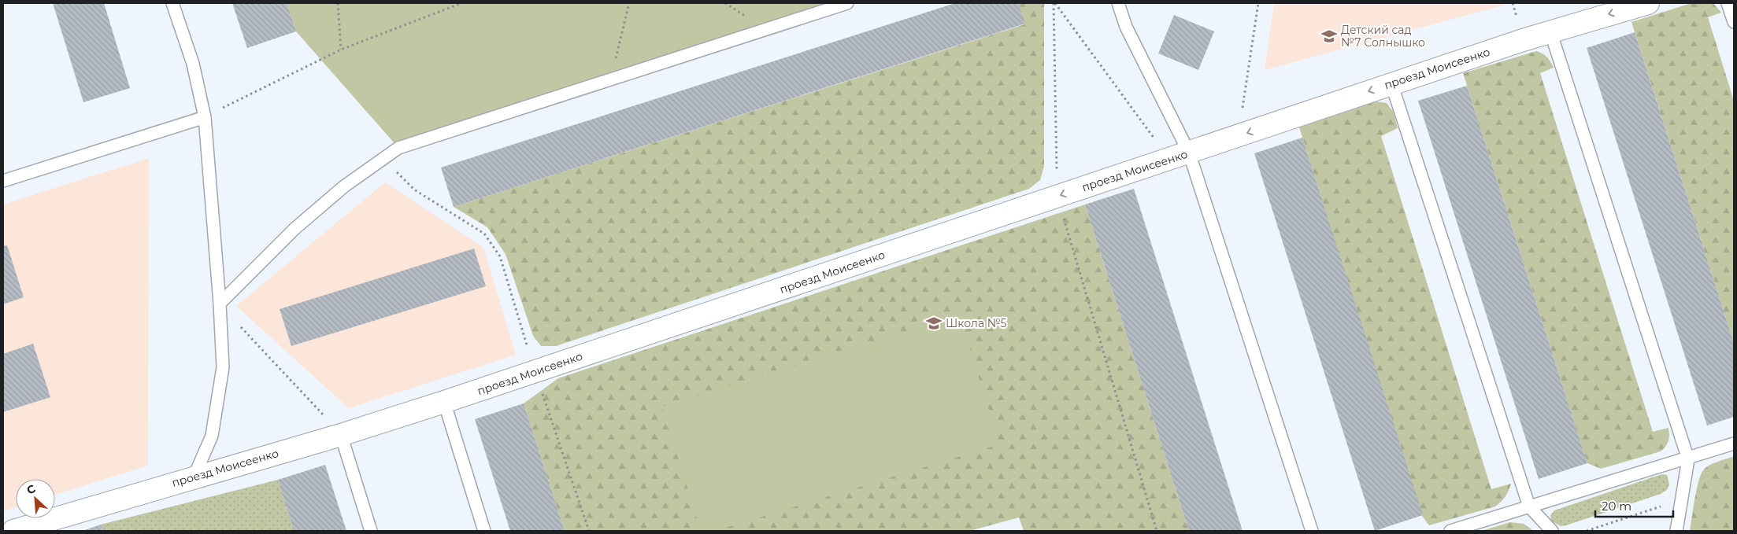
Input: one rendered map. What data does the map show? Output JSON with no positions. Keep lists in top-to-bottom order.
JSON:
{
  "streets": {
    "street": ["проезд Моисеенко"]
  },
  "places": {
    "school or university": ["Детский сад №7 Солнышко", "Школа №5"]
  },
  "scale_bar": "20 m",
  "north": "top left"
}
